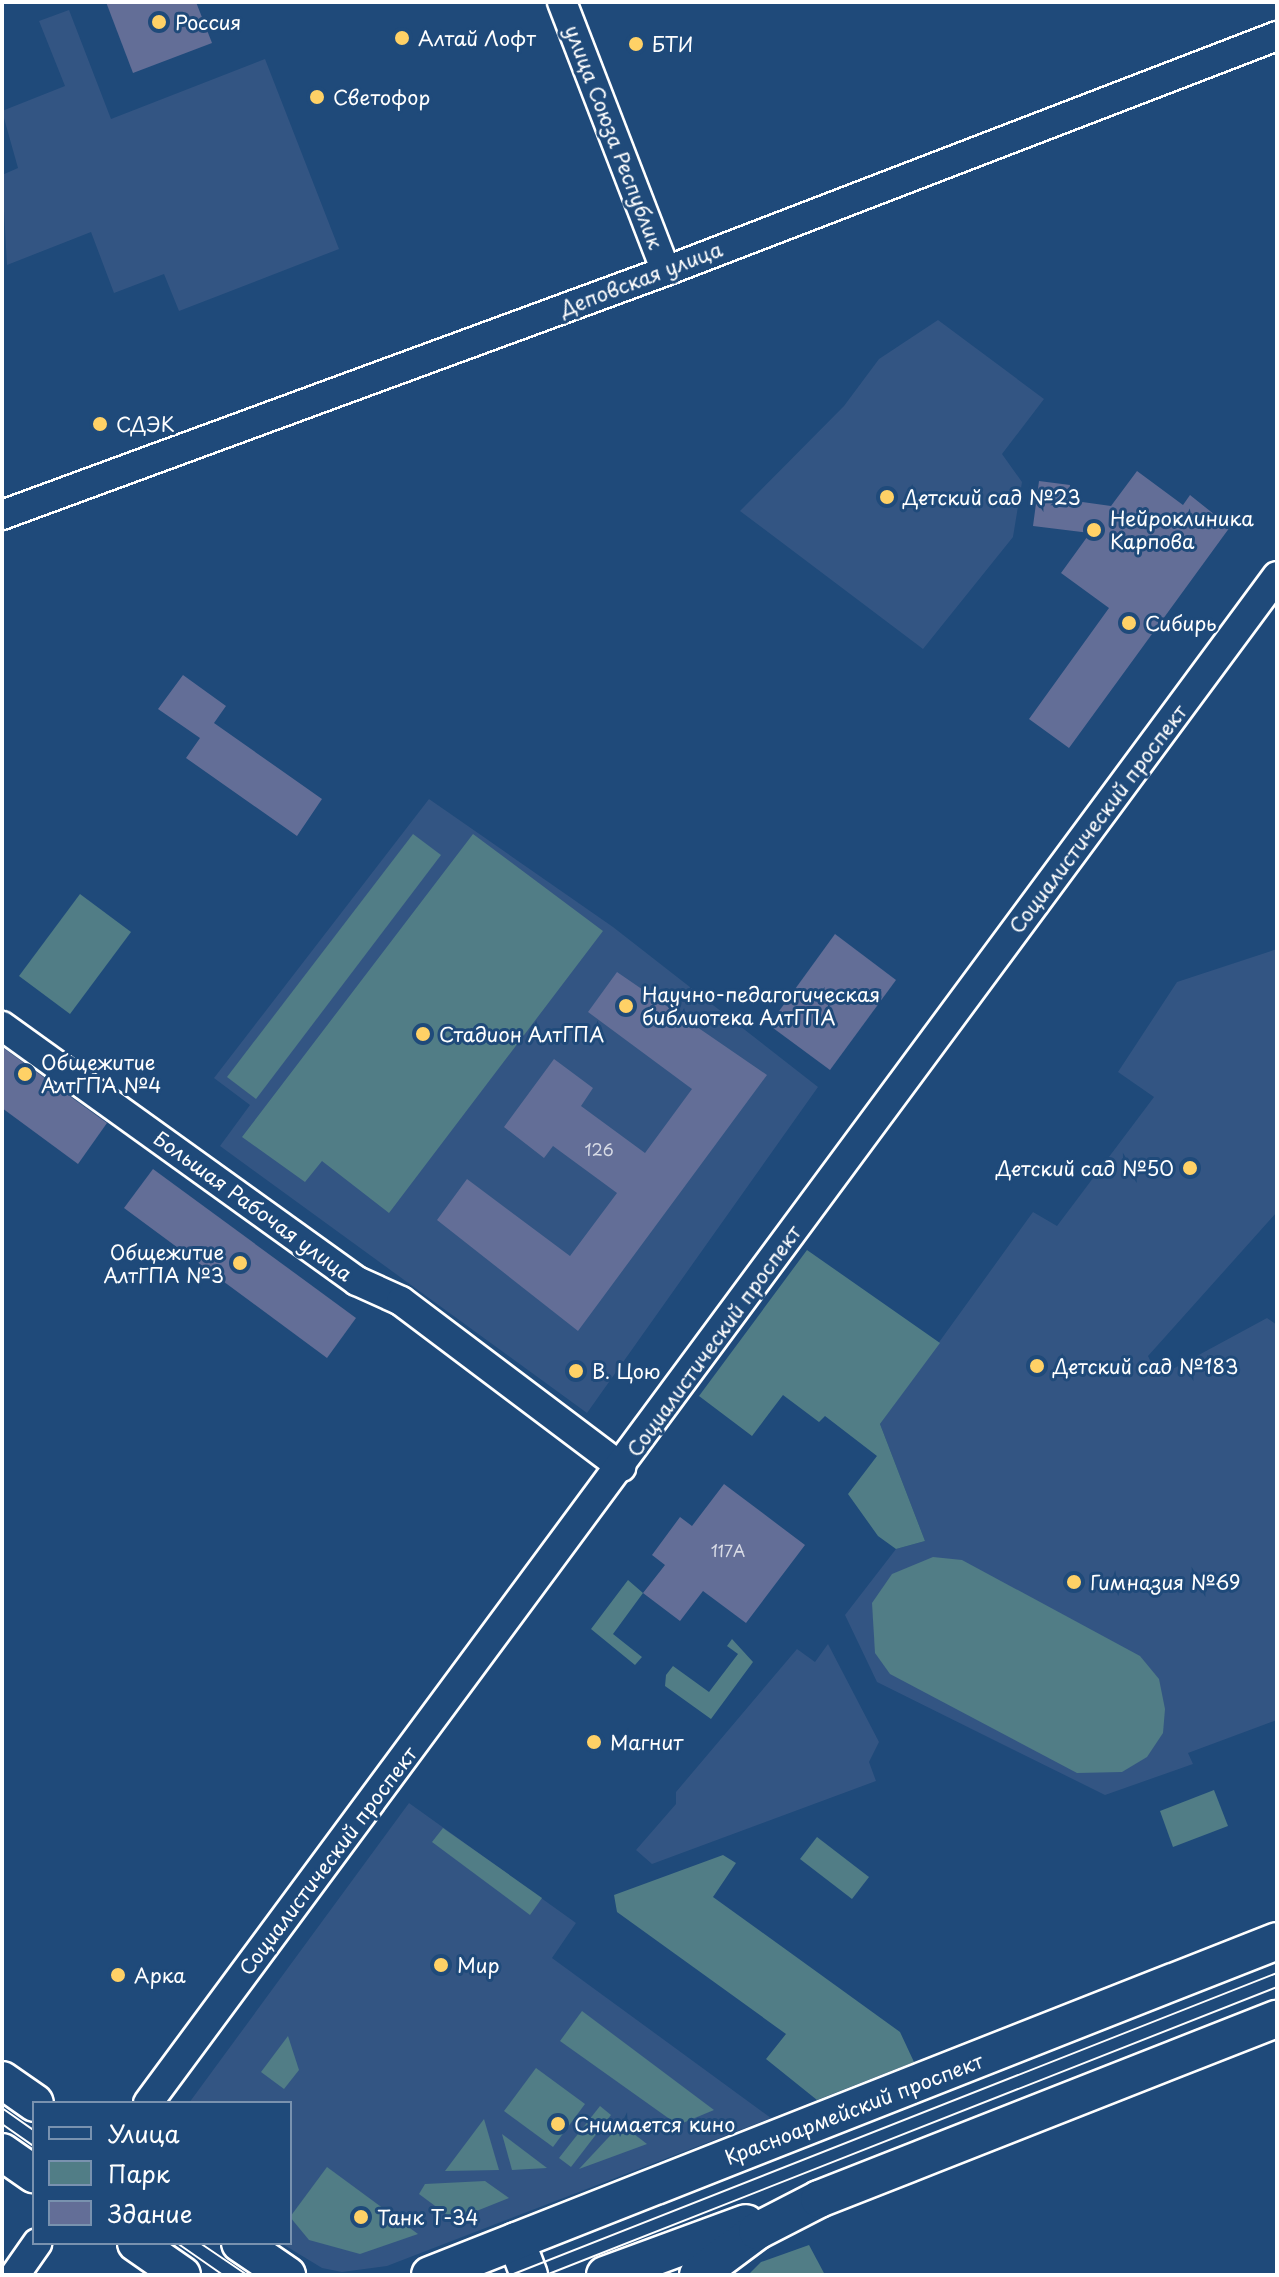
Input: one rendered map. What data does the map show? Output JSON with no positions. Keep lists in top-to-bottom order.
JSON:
{
  "streets": {
    "main road": ["Красноармейский проспект"],
    "street": [
      "улица Союза Республик",
      "Деповская улица",
      "Социалистический проспект",
      "Большая Рабочая улица"
    ]
  },
  "crossings": [
    ["улица Союза Республик", "Деповская улица"],
    ["Социалистический проспект", "Большая Рабочая улица"]
  ],
  "places": [
    "Россия",
    "Алтай Лофт",
    "БТИ",
    "Светофор",
    "СДЭК",
    "Детский сад №23",
    "Нейроклиника Карпова",
    "Сибирь",
    "Научно-педагогическая библиотека АлтГПА",
    "Стадион АлтГПА",
    "Общежитие АлтГПА №4",
    "Детский сад №50",
    "Общежитие АлтГПА №3",
    "Детский сад №183",
    "В. Цою",
    "Гимназия №69",
    "Магнит",
    "Мир",
    "Арка",
    "Снимается кино",
    "Танк Т-34"
  ],
  "house_numbers": ["126", "117А"],
  "legend": ["Улица", "Парк", "Здание"]
}
